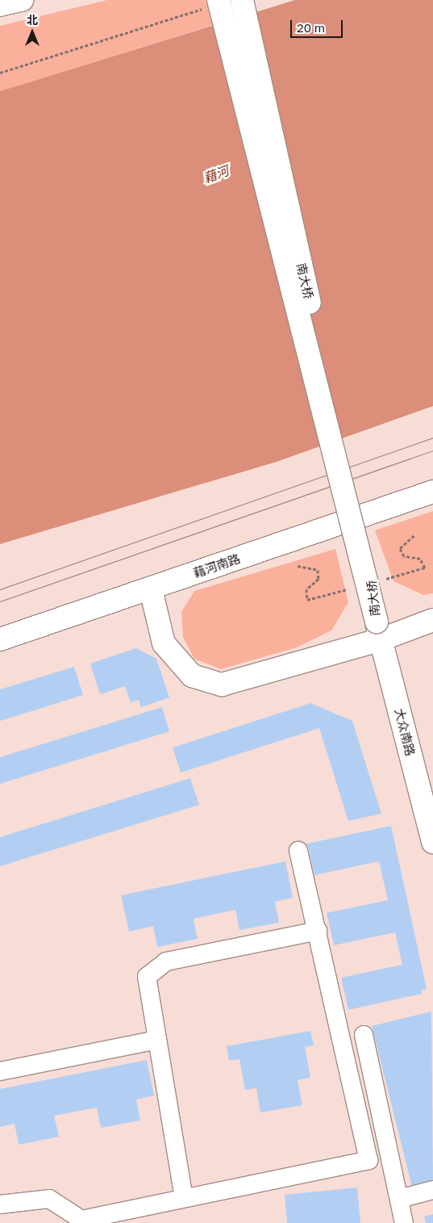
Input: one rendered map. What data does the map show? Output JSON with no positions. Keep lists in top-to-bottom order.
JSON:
{
  "streets": {
    "main road": ["南大桥", "藉河南路", "大众南路"]
  },
  "crossings": [
    ["南大桥", "大众南路"]
  ],
  "water": ["藉河"],
  "scale_bar": "20 m",
  "north": "top"
}
